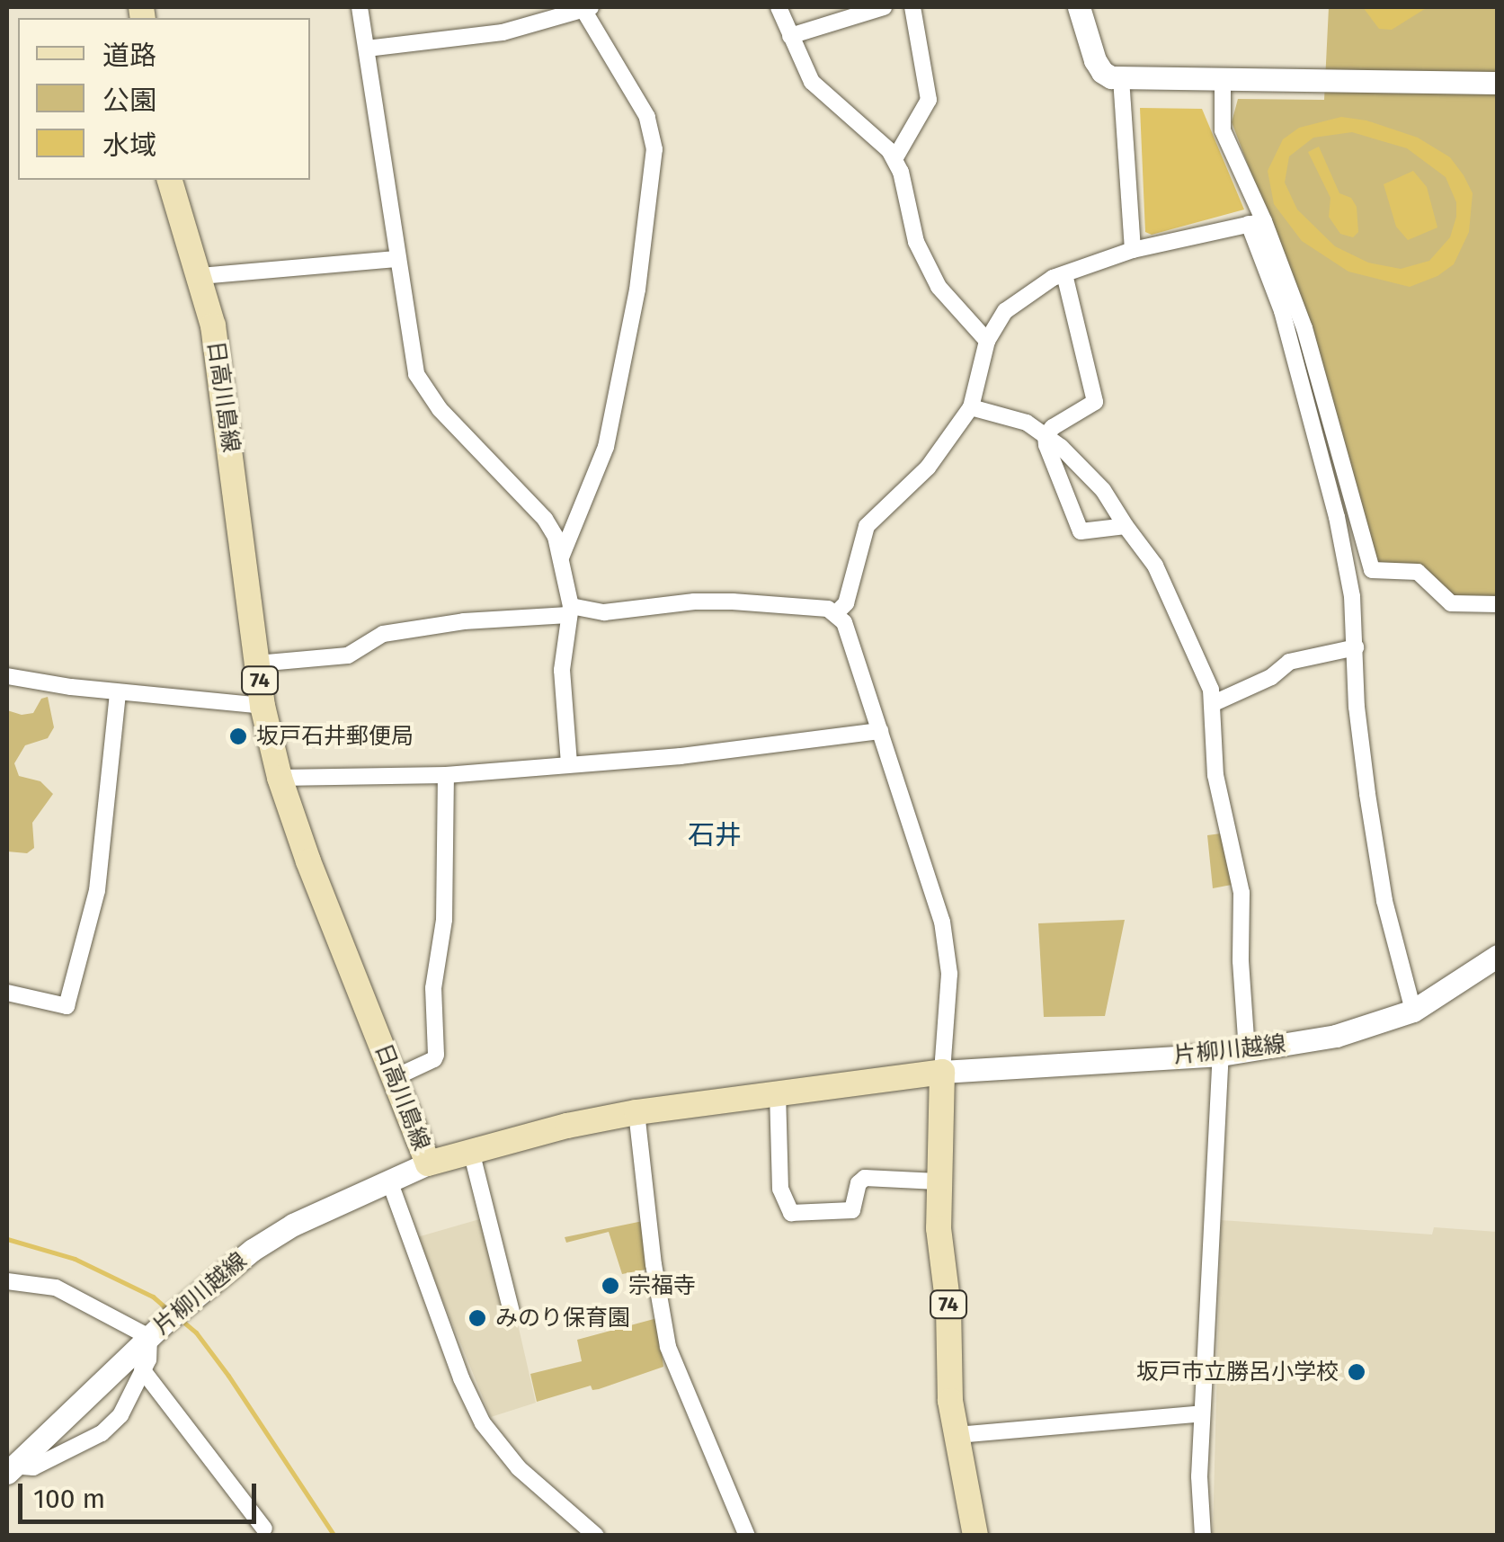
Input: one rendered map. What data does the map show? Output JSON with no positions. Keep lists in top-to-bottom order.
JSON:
{
  "streets": {
    "main road": ["日高川島線", "74", "片柳川越線"]
  },
  "crossings": [
    ["日高川島線", "74"],
    ["日高川島線", "片柳川越線"],
    ["74", "片柳川越線"]
  ],
  "districts": ["石井"],
  "places": [
    "坂戸石井郵便局",
    "宗福寺",
    "みのり保育園",
    "坂戸市立勝呂小学校"
  ],
  "legend": ["道路", "公園", "水域"],
  "scale_bar": "100 m"
}
